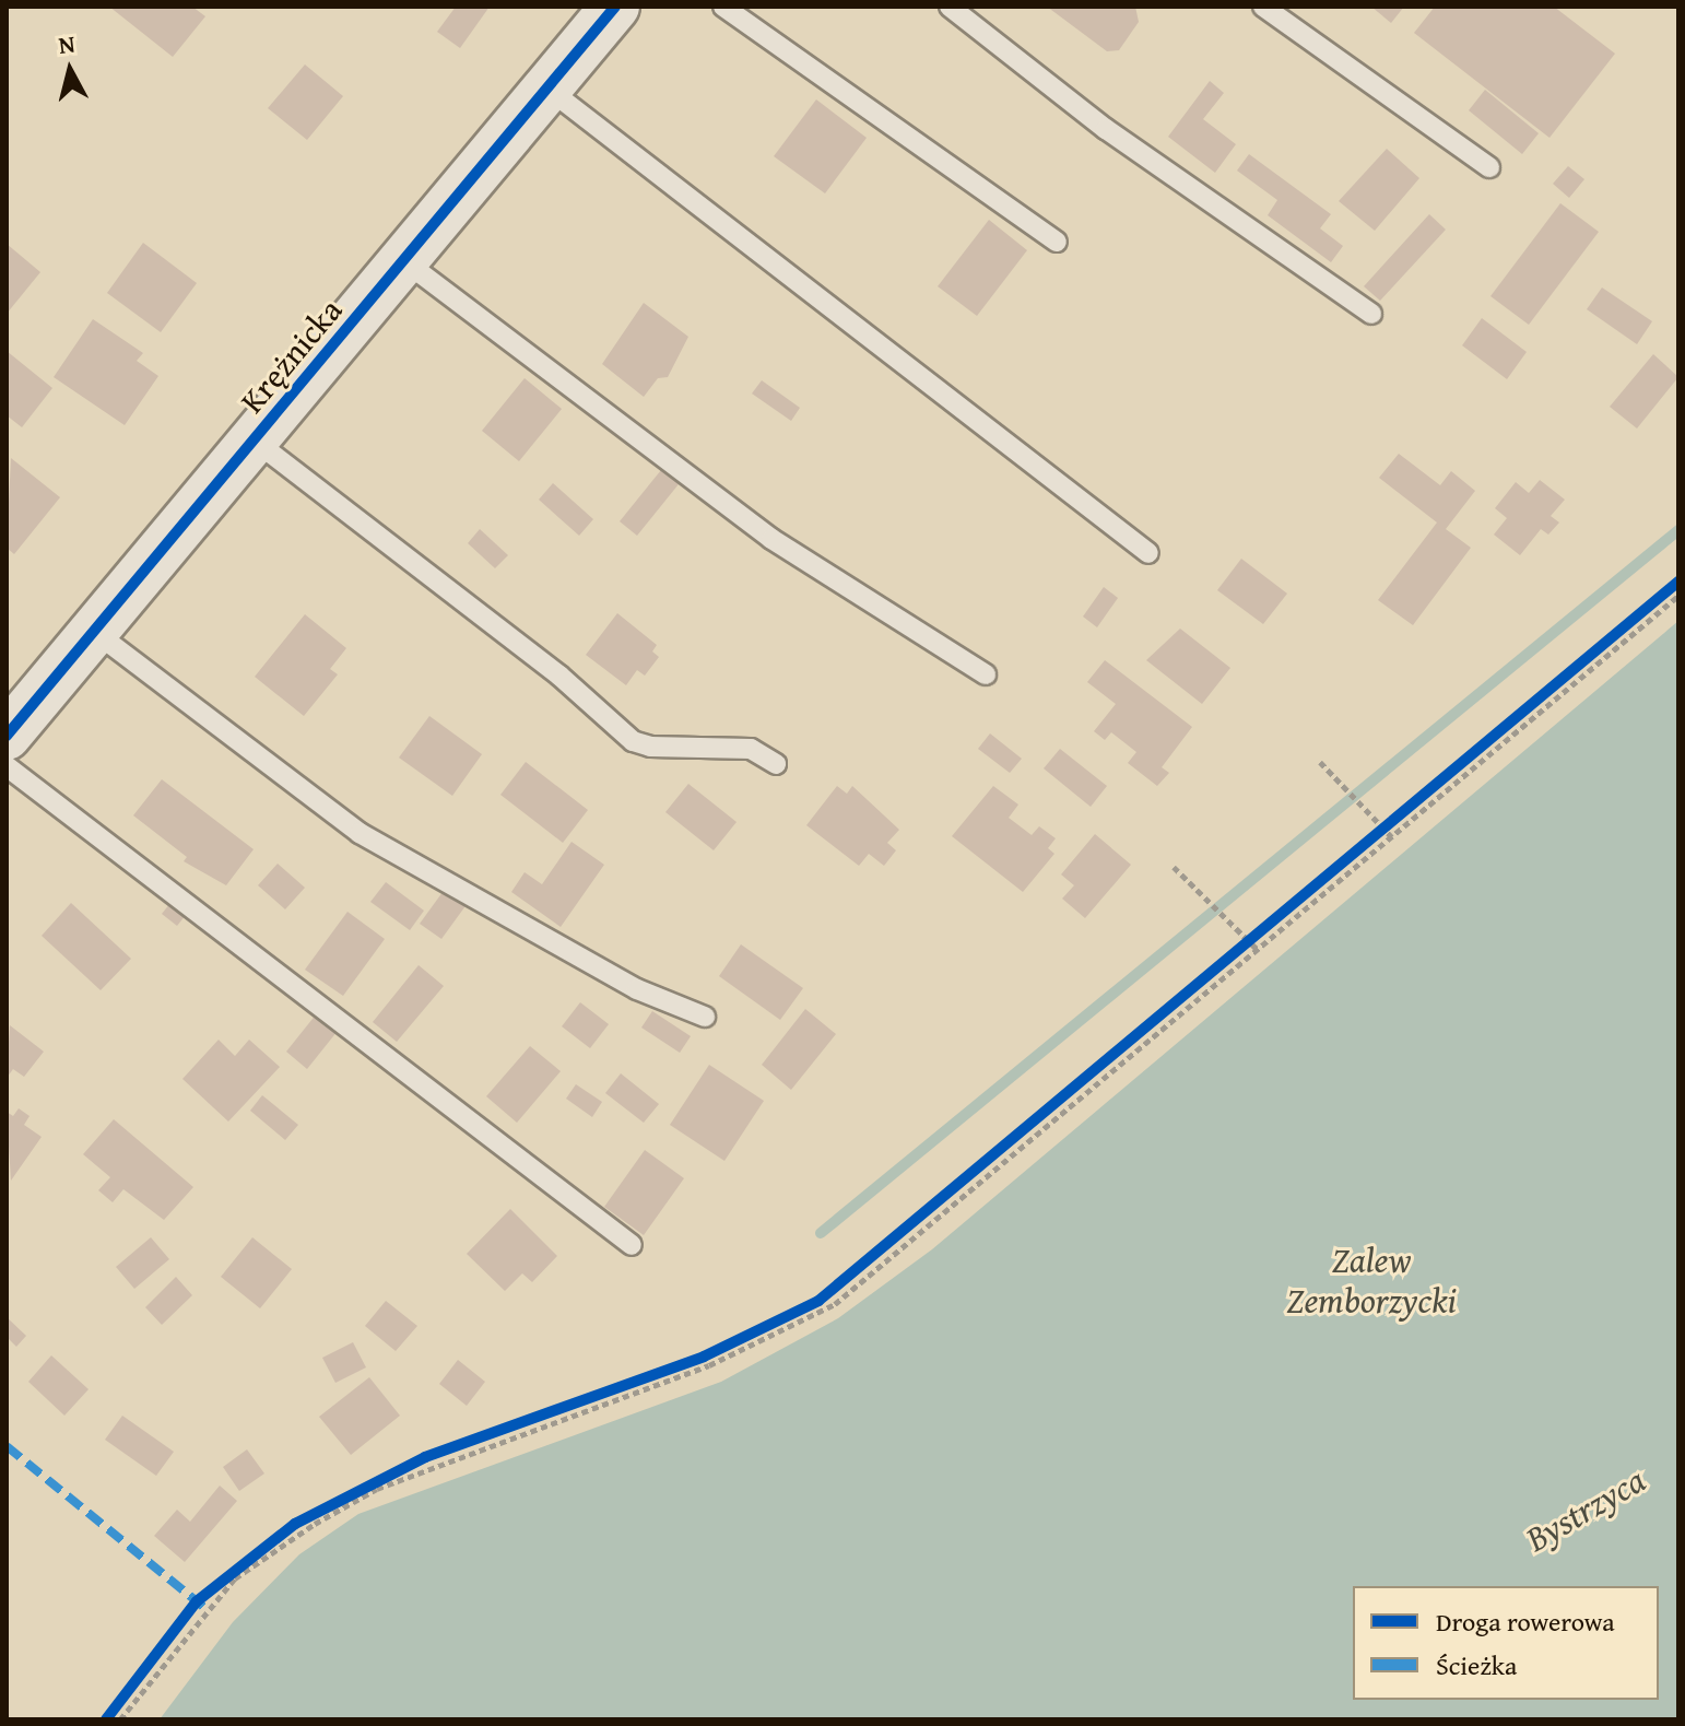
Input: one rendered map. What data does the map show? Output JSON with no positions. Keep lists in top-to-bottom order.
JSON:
{
  "streets": {
    "street": ["Krężnicka"]
  },
  "water": ["Zalew Zemborzycki", "Bystrzyca"],
  "legend": ["Droga rowerowa", "Ścieżka"],
  "north": "top"
}
